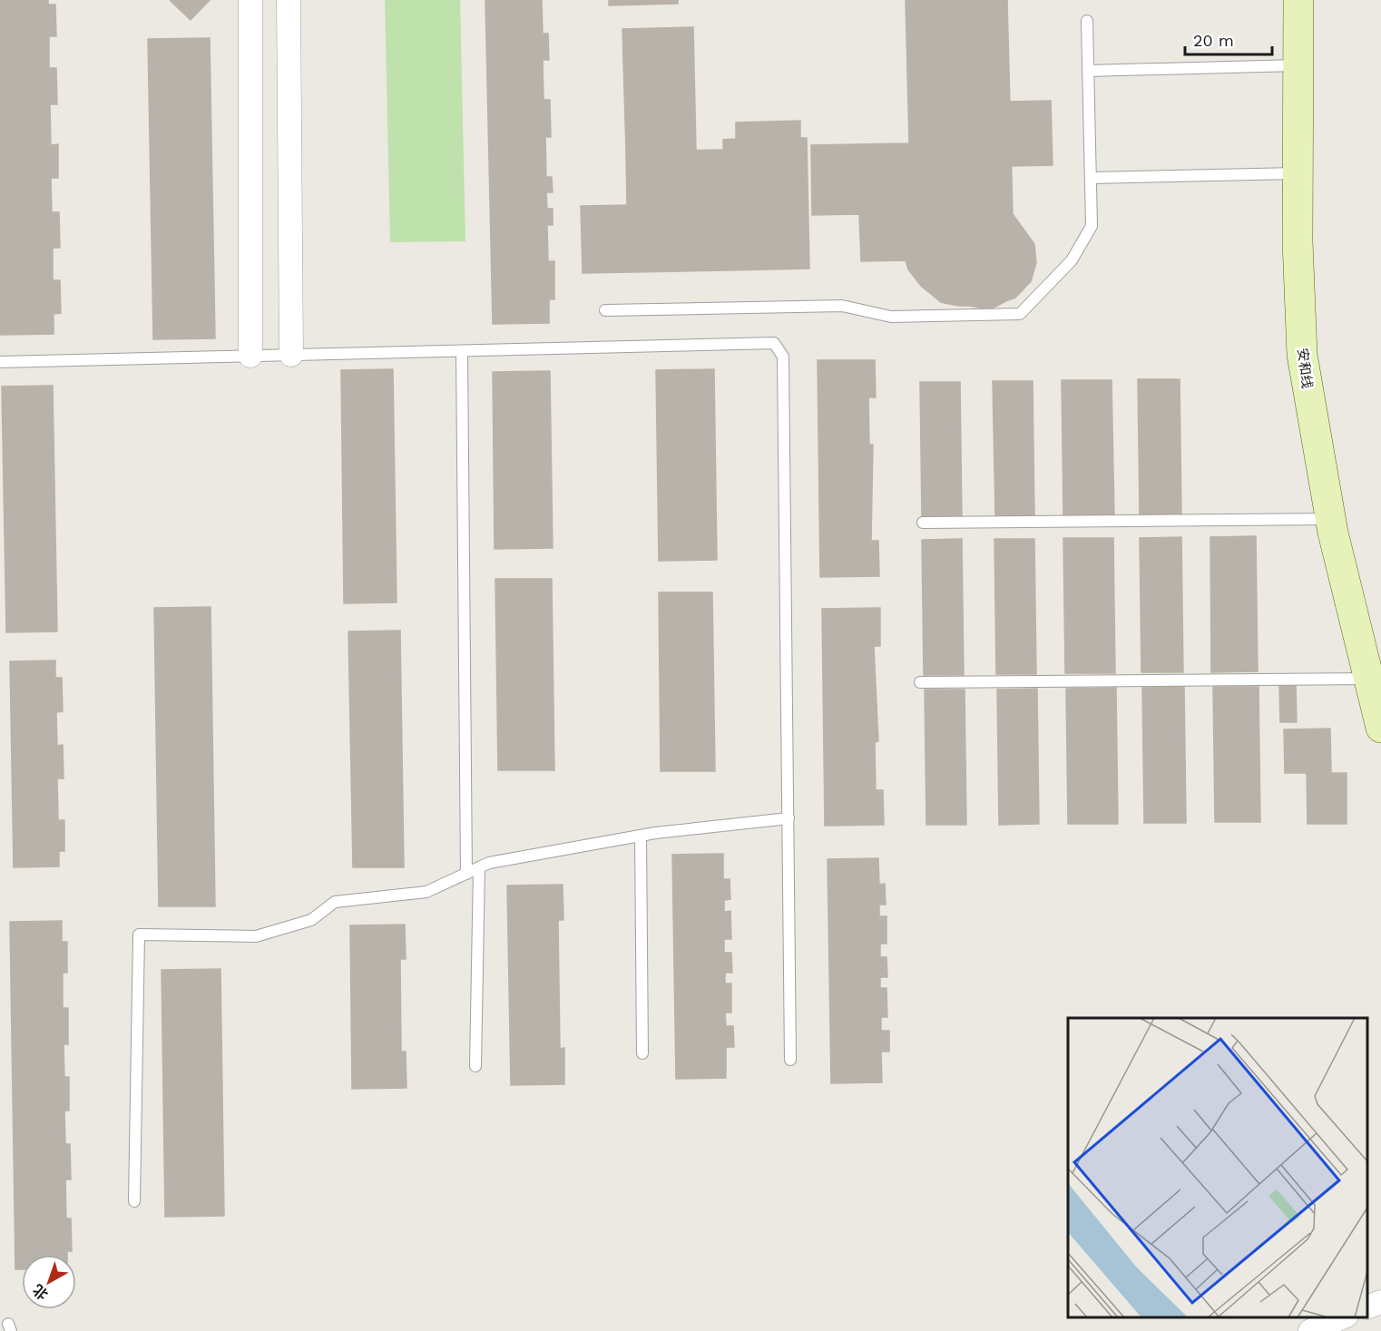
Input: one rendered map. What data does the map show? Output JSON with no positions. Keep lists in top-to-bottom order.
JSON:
{
  "streets": {
    "main road": ["安和线"]
  },
  "scale_bar": "20 m",
  "north": "bottom left"
}
